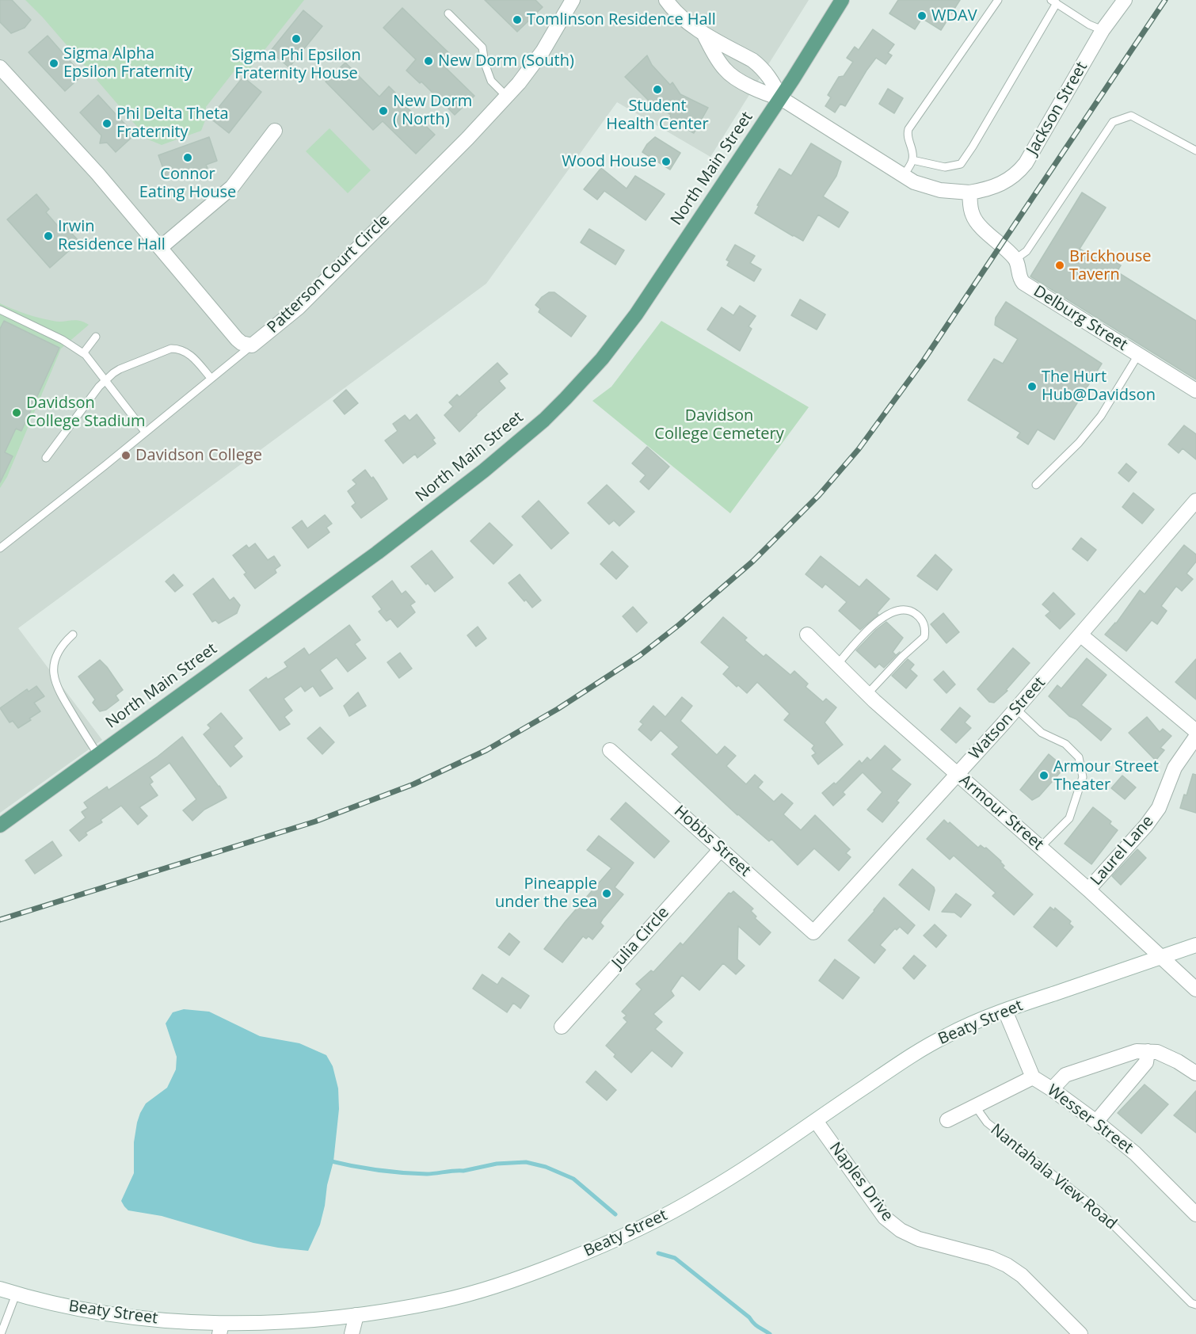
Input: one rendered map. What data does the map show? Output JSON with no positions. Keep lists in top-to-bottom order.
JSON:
{
  "streets": {
    "main road": ["North Main Street"],
    "street": [
      "Jackson Street",
      "Patterson Court Circle",
      "Delburg Street",
      "Watson Street",
      "Armour Street",
      "Hobbs Street",
      "Laurel Lane",
      "Julia Circle",
      "Beaty Street",
      "Wesser Street",
      "Naples Drive"
    ],
    "lane": ["Nantahala View Road"]
  },
  "crossings": [
    ["Jackson Street", "Delburg Street"],
    ["Watson Street", "Armour Street"],
    ["Watson Street", "Hobbs Street"],
    ["Armour Street", "Laurel Lane"],
    ["Armour Street", "Beaty Street"],
    ["Hobbs Street", "Julia Circle"],
    ["Beaty Street", "Wesser Street"],
    ["Beaty Street", "Naples Drive"]
  ],
  "parks": ["Davidson College Cemetery"],
  "places": [
    "WDAV",
    "Tomlinson Residence Hall",
    "Sigma Phi Epsilon Fraternity House",
    "New Dorm (South)",
    "Sigma Alpha Epsilon Fraternity",
    "Student Health Center",
    "New Dorm ( North)",
    "Phi Delta Theta Fraternity",
    "Connor Eating House",
    "Wood House",
    "Irwin Residence Hall",
    "Brickhouse Tavern",
    "The Hurt Hub@Davidson",
    "Davidson College Stadium",
    "Davidson College",
    "Armour Street Theater",
    "Pineapple under the sea"
  ]
}
